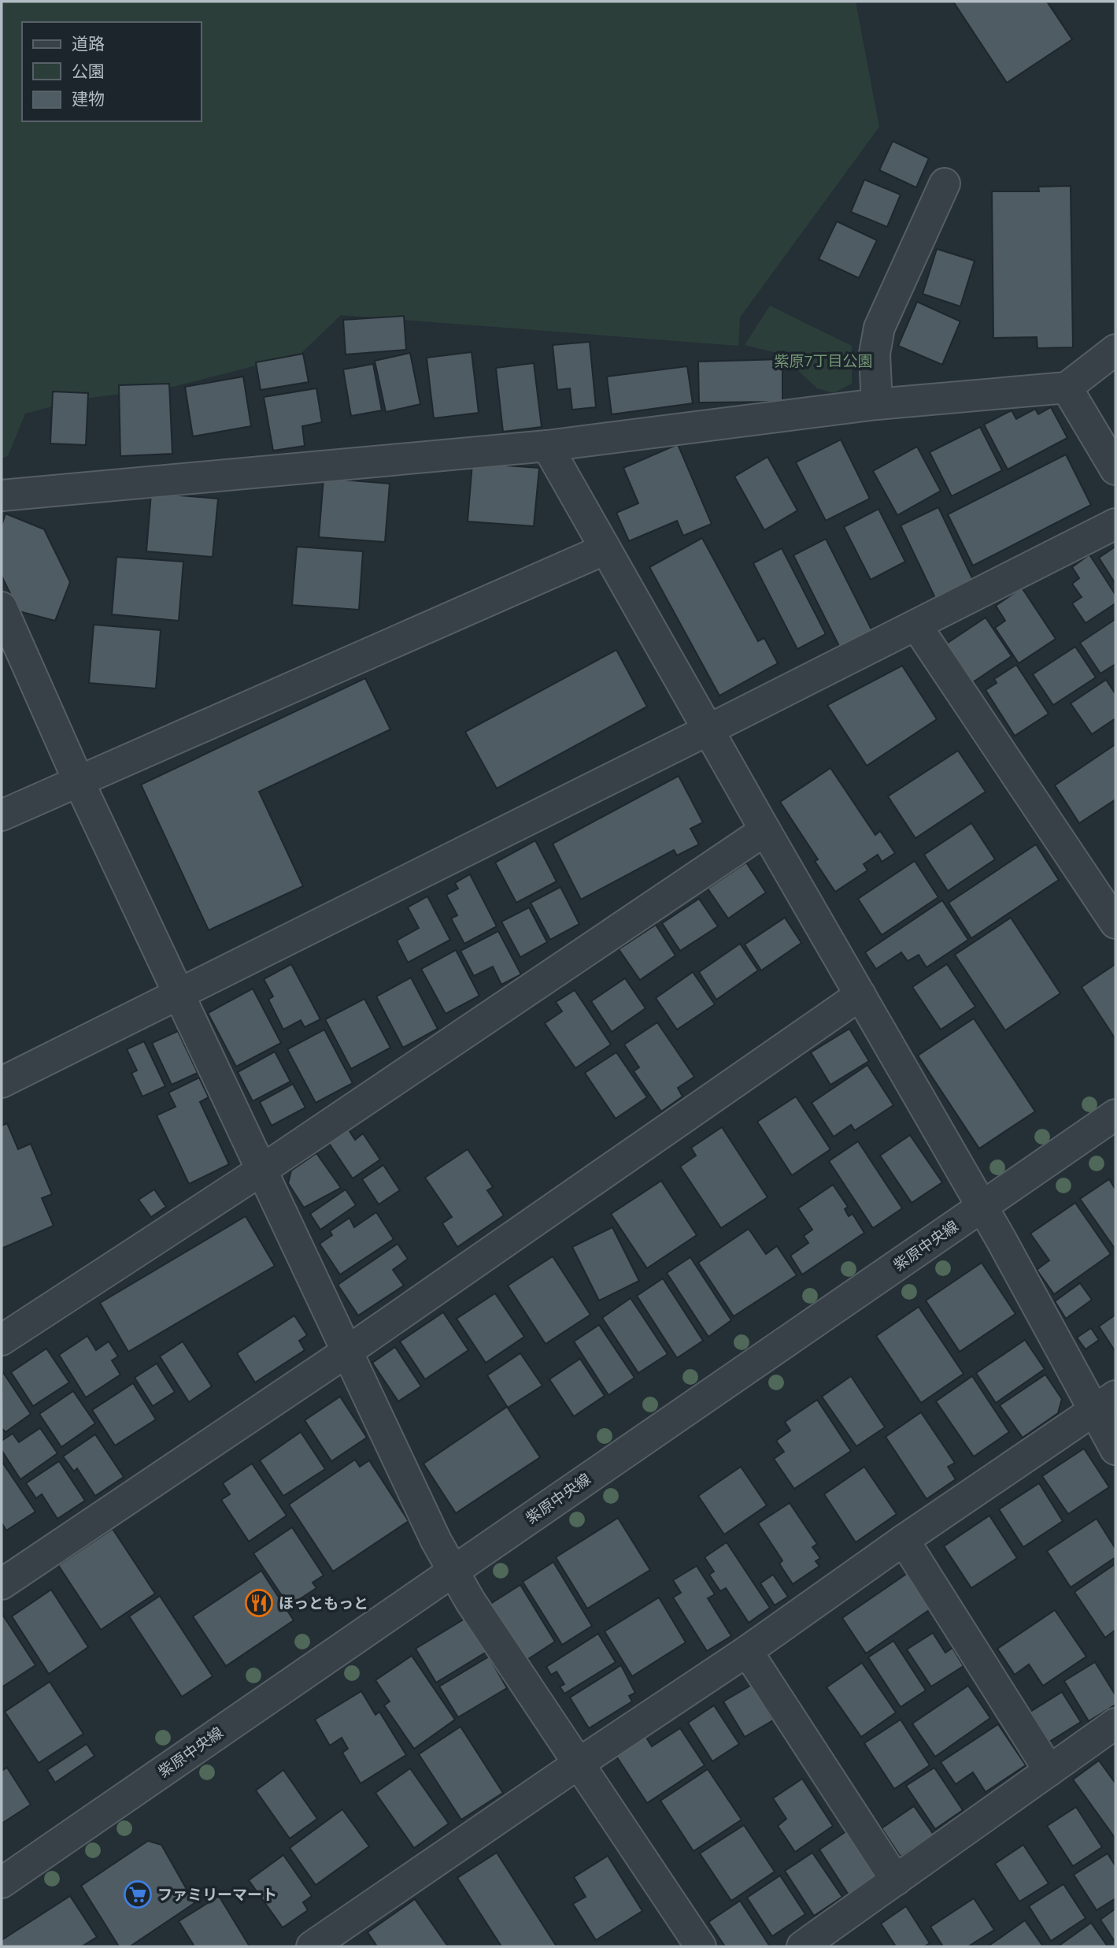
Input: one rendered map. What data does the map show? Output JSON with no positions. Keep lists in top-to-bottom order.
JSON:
{
  "streets": {
    "street": ["紫原中央線"]
  },
  "parks": ["紫原7丁目公園"],
  "places": {
    "restaurant": ["ほっともっと"],
    "supermarket": ["ファミリーマート"]
  },
  "legend": ["道路", "公園", "建物"]
}
